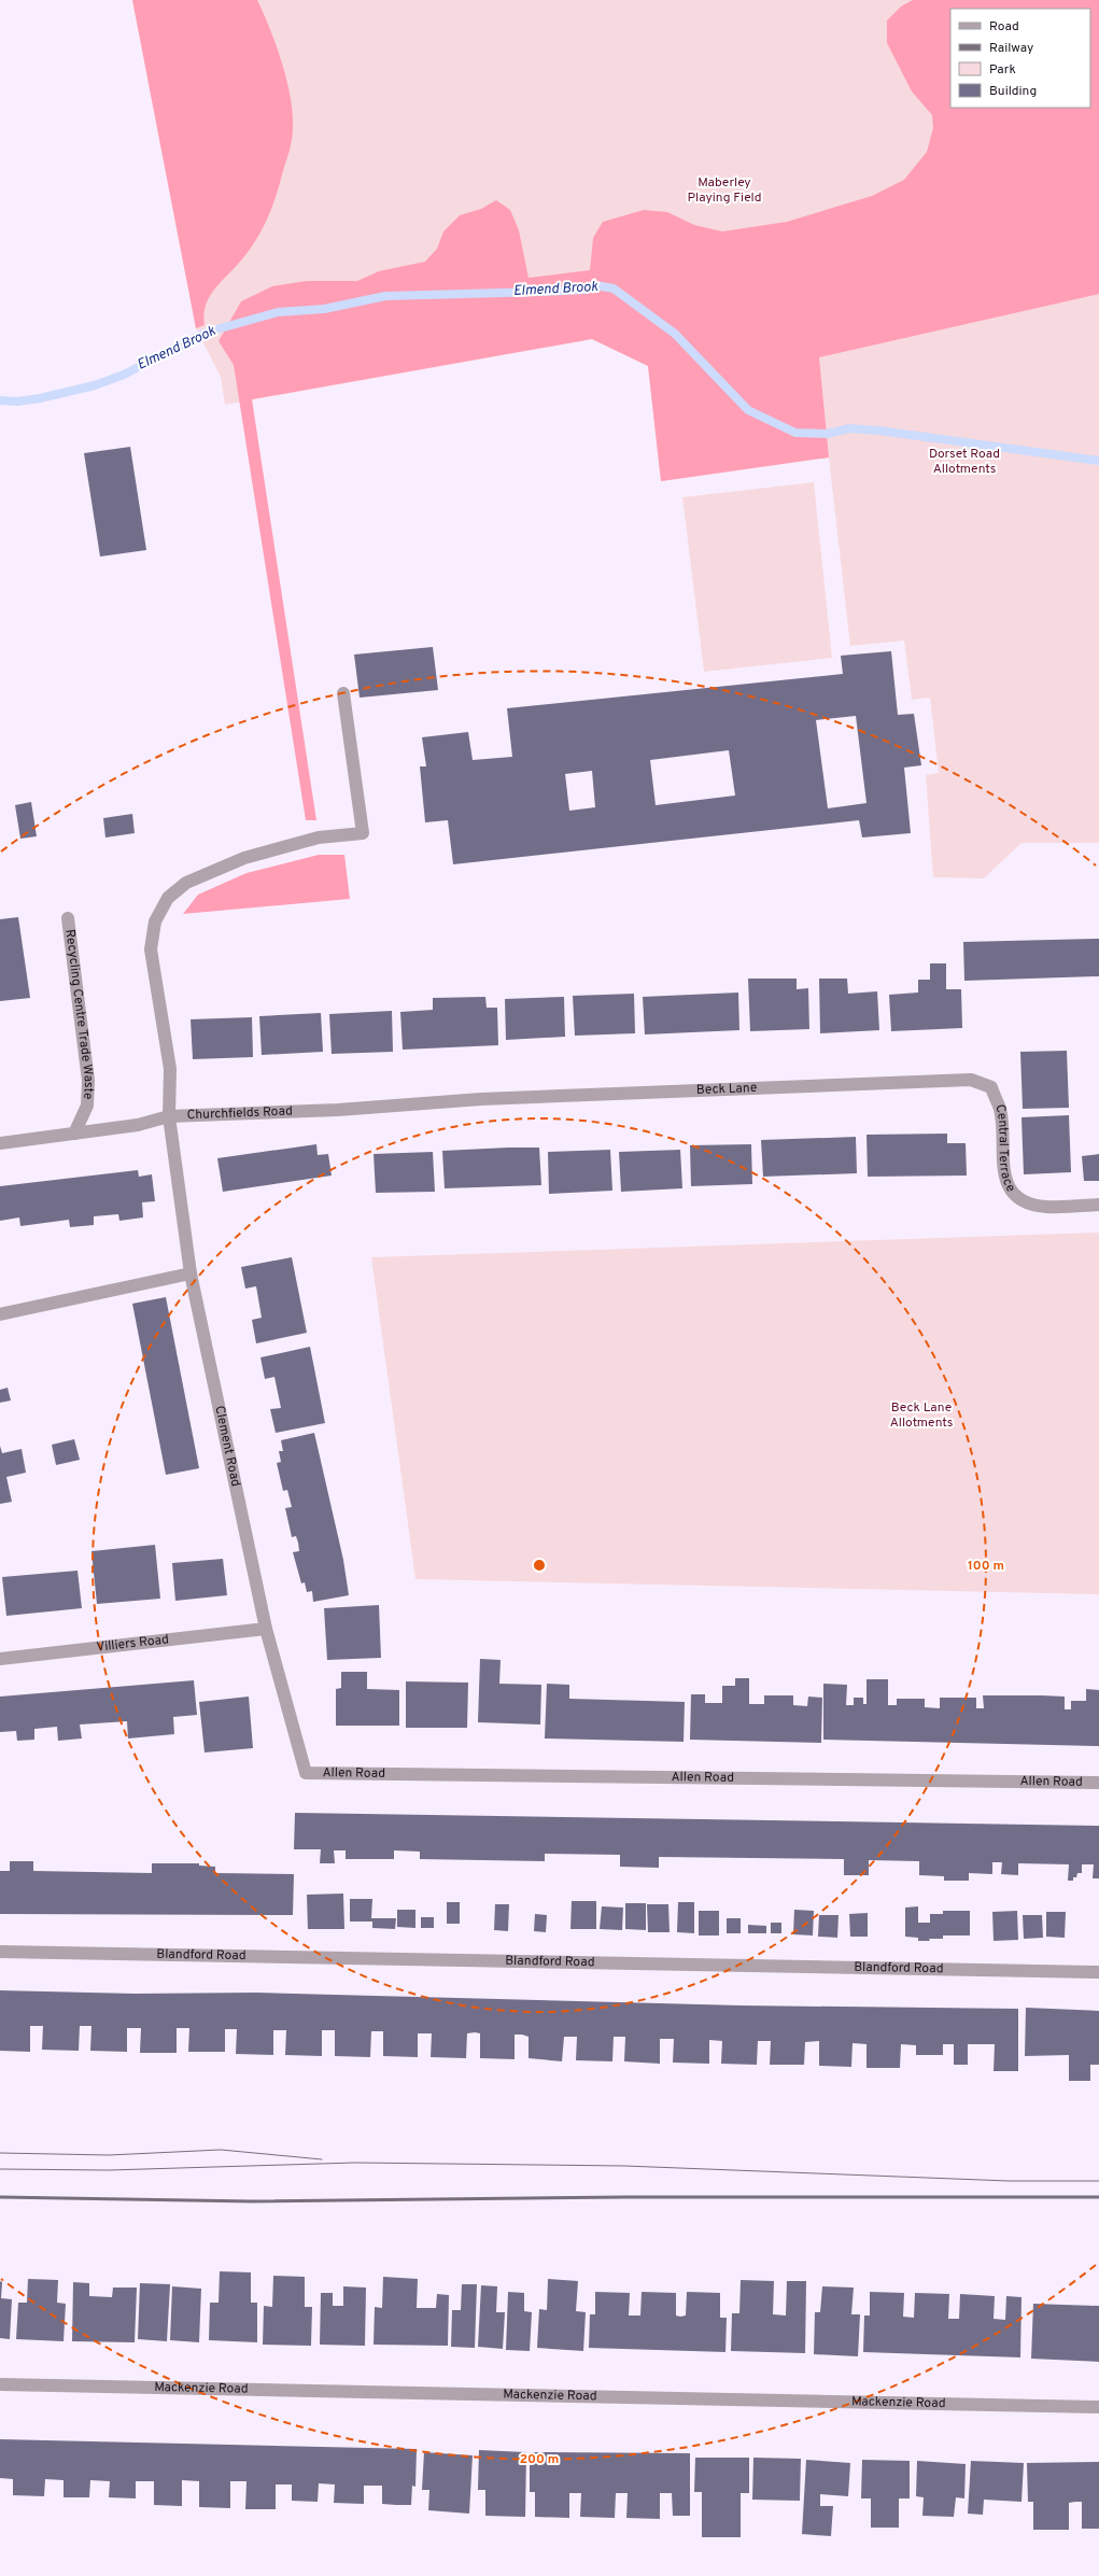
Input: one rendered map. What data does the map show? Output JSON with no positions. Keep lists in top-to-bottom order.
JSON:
{
  "streets": {
    "street": [
      "Recycling Centre Trade Waste",
      "Beck Lane",
      "Churchfields Road",
      "Central Terrace",
      "Clement Road",
      "Villiers Road",
      "Allen Road",
      "Blandford Road",
      "Mackenzie Road"
    ]
  },
  "crossings": [
    ["Recycling Centre Trade Waste", "Churchfields Road"],
    ["Beck Lane", "Churchfields Road"],
    ["Beck Lane", "Central Terrace"],
    ["Churchfields Road", "Clement Road"],
    ["Clement Road", "Villiers Road"],
    ["Clement Road", "Allen Road"]
  ],
  "water": ["Elmend Brook"],
  "parks": ["Maberley Playing Field", "Dorset Road Allotments", "Beck Lane Allotments"],
  "legend": [
    "Road",
    "Railway",
    "Park",
    "Building"
  ],
  "rings": ["100 m", "200 m"]
}
